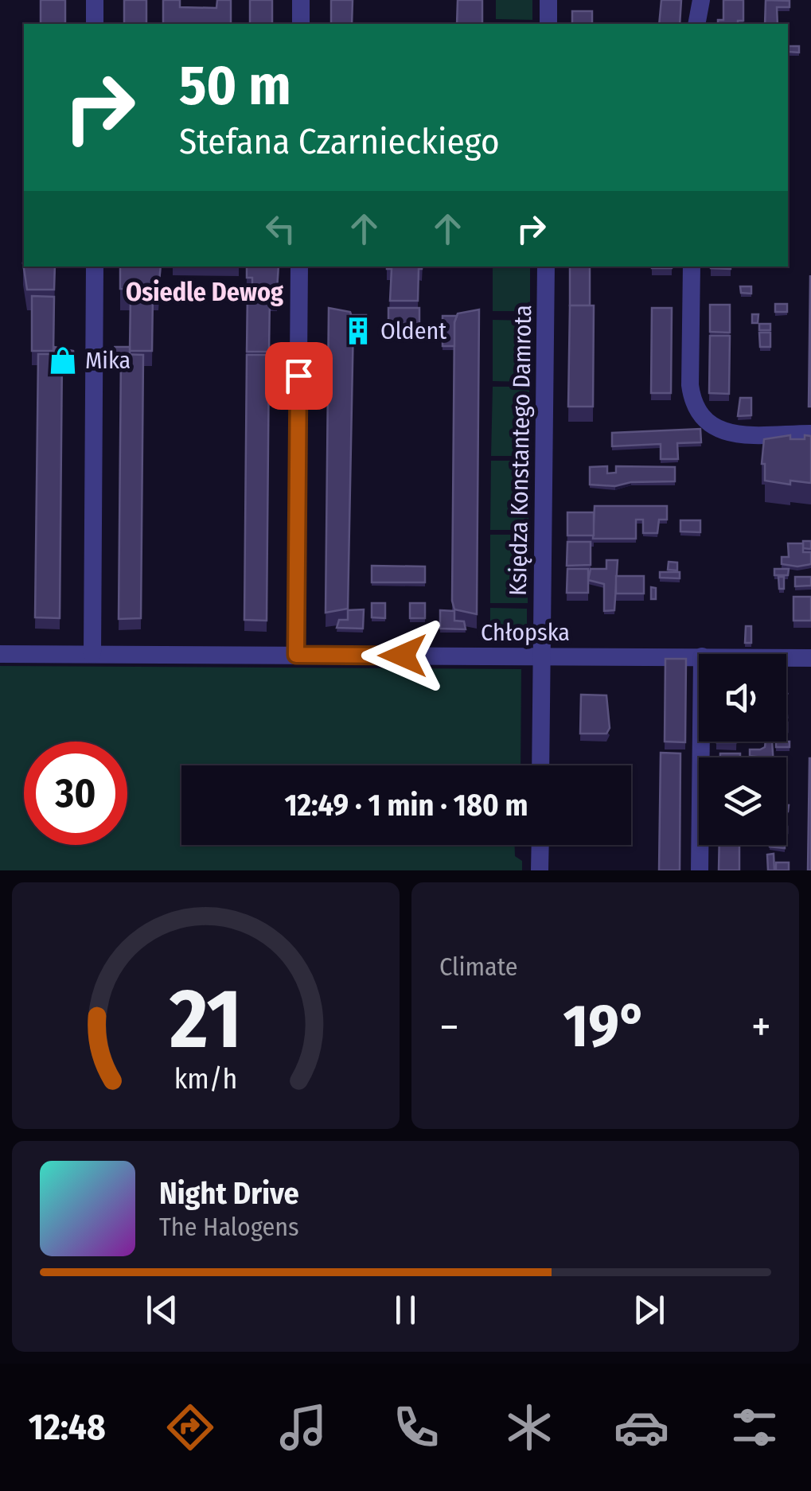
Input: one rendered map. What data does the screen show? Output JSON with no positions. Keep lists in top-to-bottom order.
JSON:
{
  "streets": {
    "street": ["Księdza Konstantego Damrota", "Chłopska"]
  },
  "crossings": [
    ["Księdza Konstantego Damrota", "Chłopska"]
  ],
  "districts": ["Osiedle Dewog"],
  "places": {
    "building": ["Oldent"],
    "shop": ["Mika"]
  },
  "page": {
    "turn": ["50 m", "Stefana Czarnieckiego"],
    "limit": "30",
    "trip": "12:49 · 1 min · 180 m",
    "tile": "Climate",
    "heat": ["−", "19°", "+"],
    "song": ["Night Drive", "The Halogens"],
    "tabs": "12:48",
    "gauge": ["21", "km/h"]
  }
}
